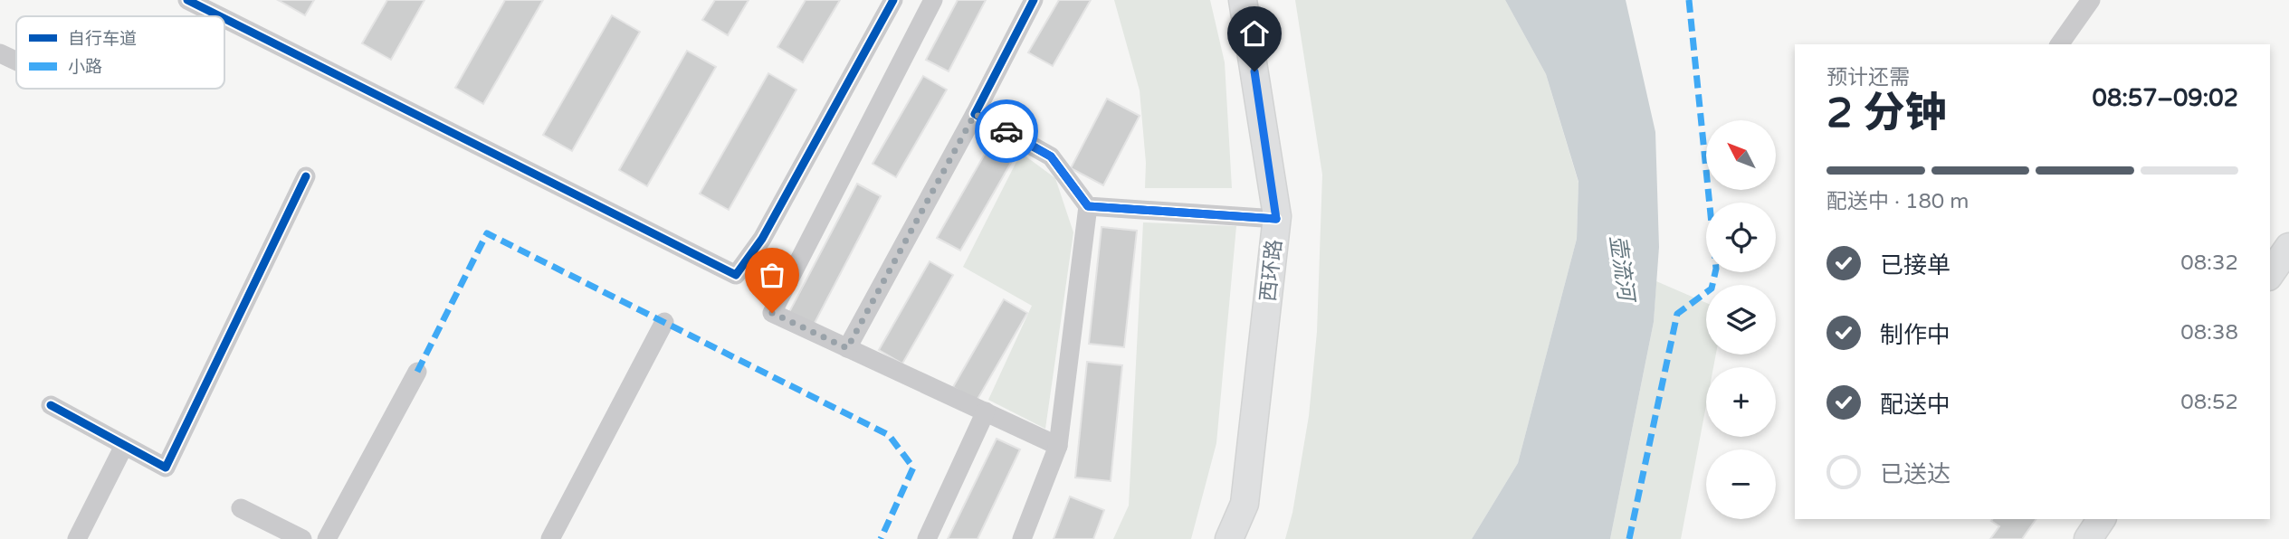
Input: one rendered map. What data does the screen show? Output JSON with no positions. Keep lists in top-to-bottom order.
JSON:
{
  "streets": {
    "main road": ["西环路"]
  },
  "water": ["壶流河"],
  "legend": ["自行车道", "小路"],
  "north": "top left",
  "page": {
    "heading": ["2 分钟", "预计还需", "08:57–09:02"],
    "map_buttons": ["+", "−"],
    "bar": "配送中 · 180 m",
    "list": [
      ["已接单", "08:32"],
      ["制作中", "08:38"],
      ["配送中", "08:52"],
      "已送达"
    ]
  }
}
